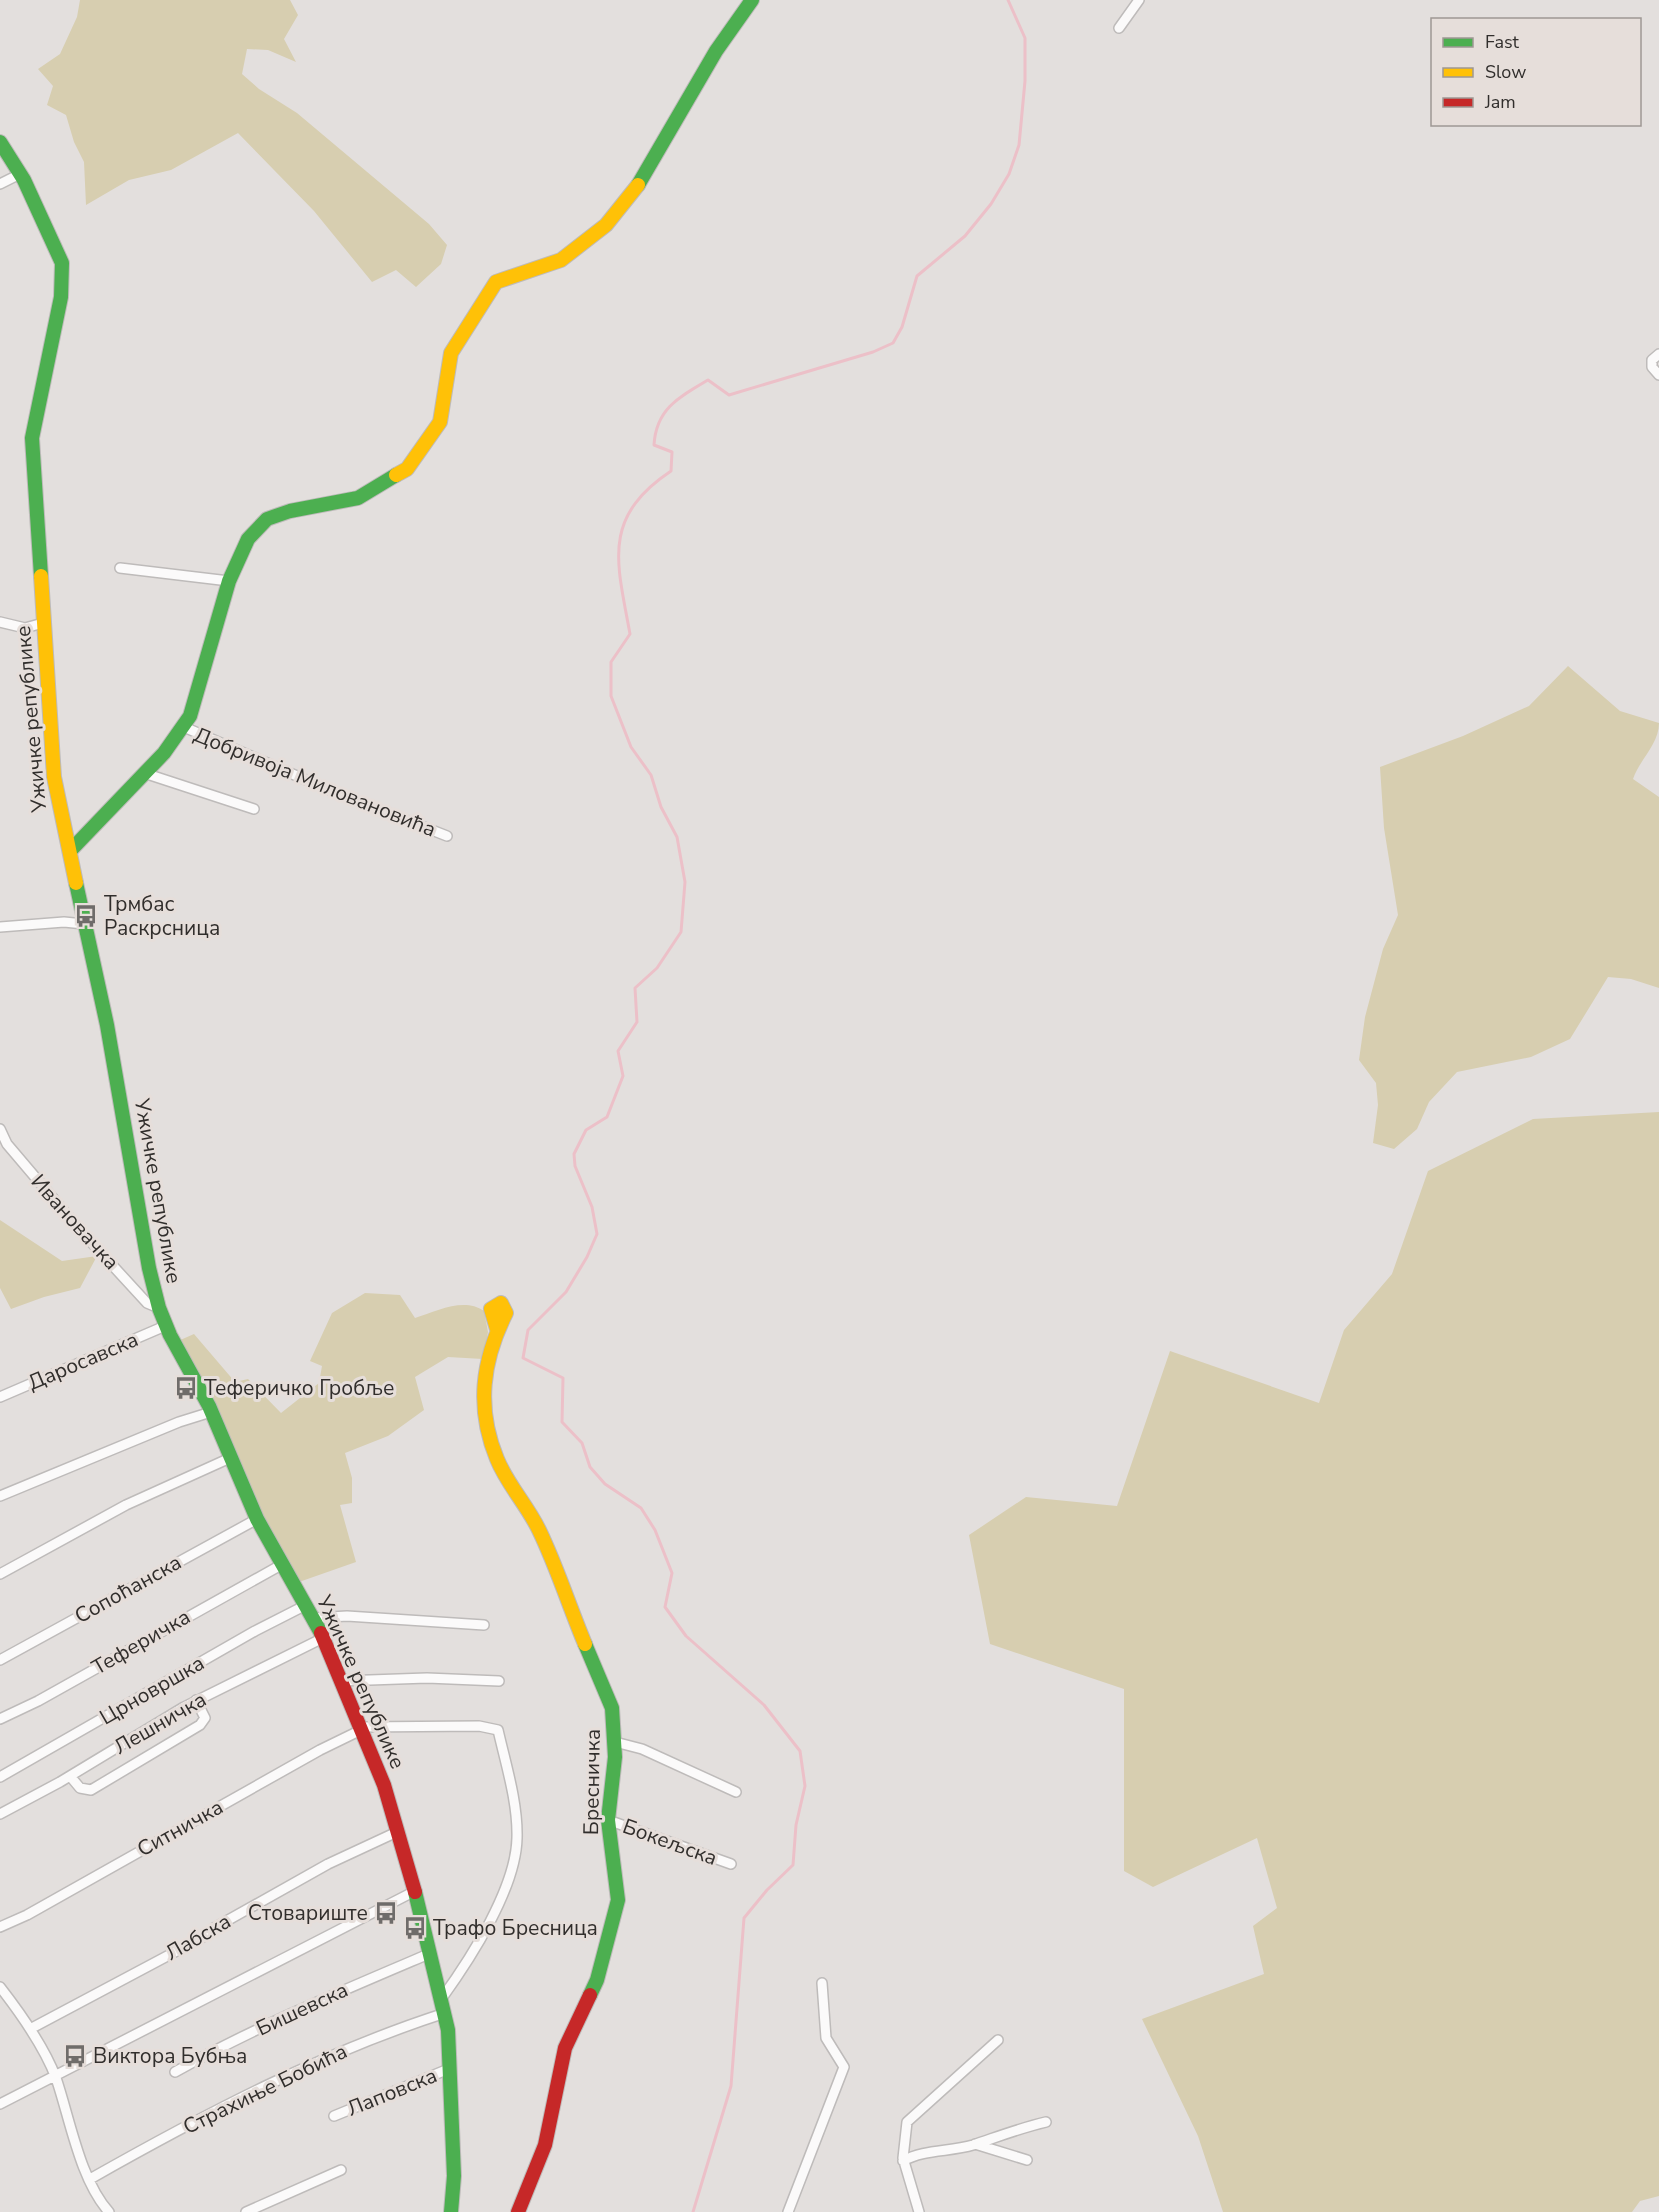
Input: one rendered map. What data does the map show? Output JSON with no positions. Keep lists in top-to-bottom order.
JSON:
{
  "streets": {
    "street": [
      "Ужичке републике",
      "Добривоја Миловановића",
      "Ивановачка",
      "Даросавска",
      "Сопоћанска",
      "Теферичка",
      "Црновршка",
      "Лешничка",
      "Бресничка",
      "Ситничка",
      "Бокељска",
      "Лабска",
      "Бишевска",
      "Страхиње Бобића",
      "Лаповска"
    ]
  },
  "crossings": [
    ["Ужичке републике", "Ивановачка"],
    ["Ужичке републике", "Даросавска"],
    ["Ужичке републике", "Сопоћанска"],
    ["Ужичке републике", "Теферичка"],
    ["Ужичке републике", "Црновршка"],
    ["Ужичке републике", "Лешничка"],
    ["Ужичке републике", "Ситничка"],
    ["Ужичке републике", "Лабска"],
    ["Ужичке републике", "Бишевска"],
    ["Ужичке републике", "Страхиње Бобића"],
    ["Ужичке републике", "Лаповска"],
    ["Бресничка", "Бокељска"]
  ],
  "places": {
    "bus stop": [
      "Трмбас Раскрсница",
      "Теферичко Гробље",
      "Стовариште",
      "Трафо Бресница",
      "Виктора Бубња"
    ]
  },
  "legend": ["Fast", "Slow", "Jam"]
}
